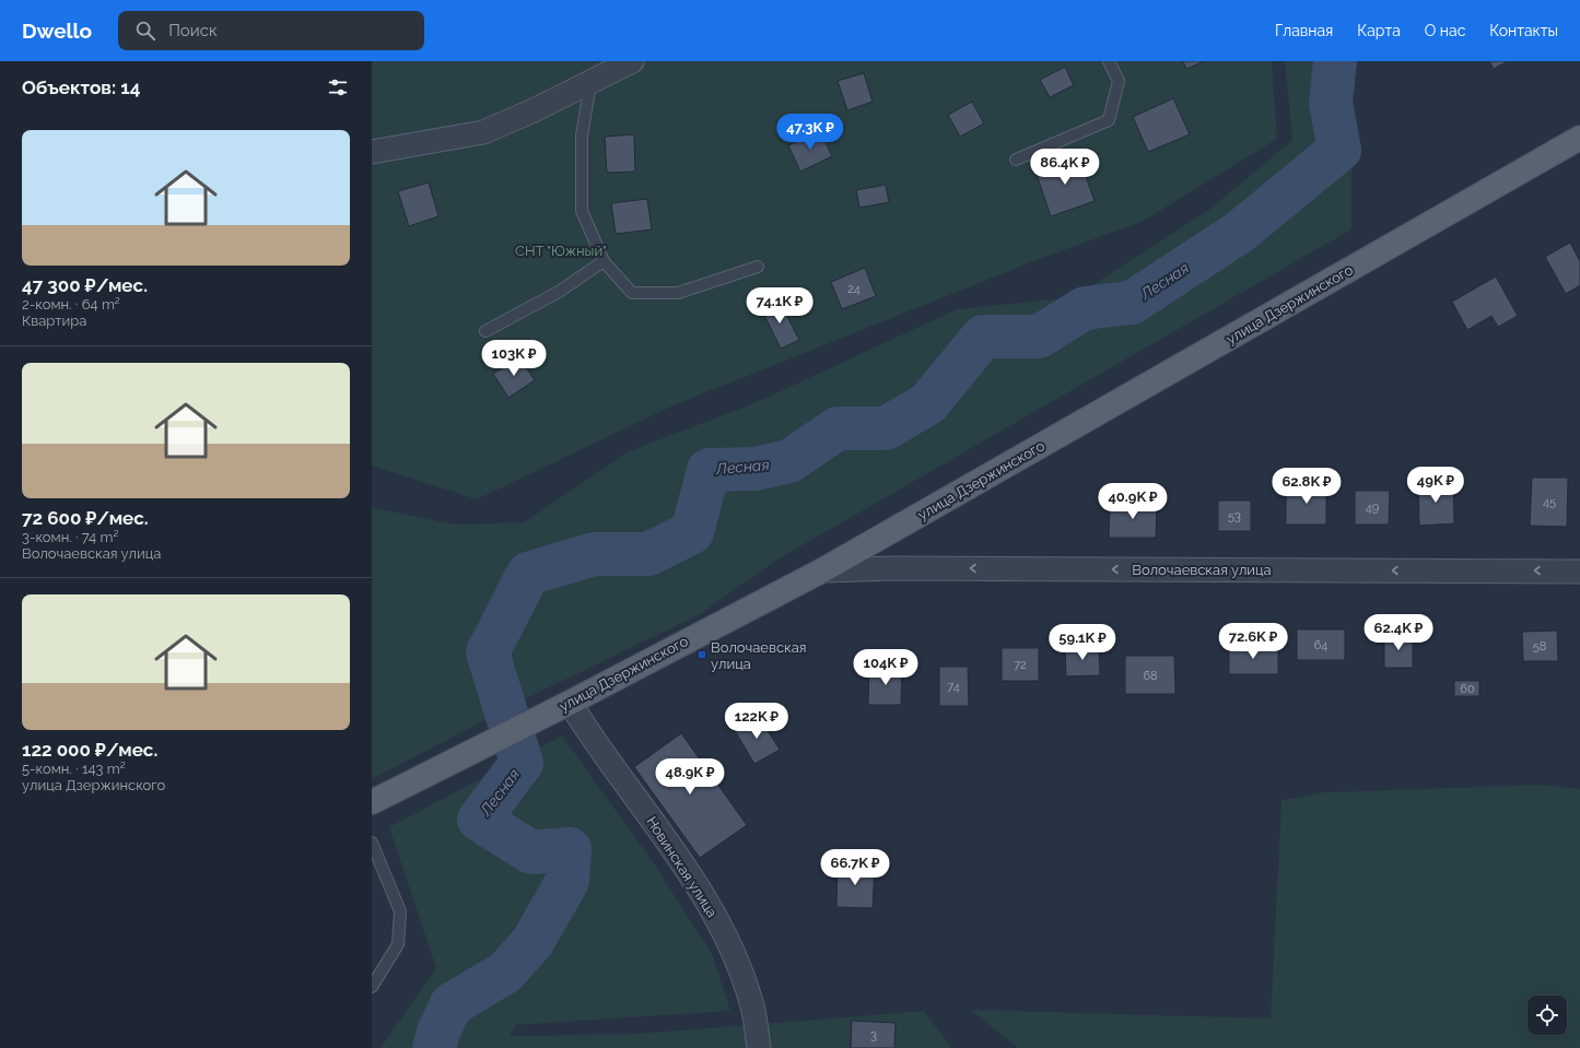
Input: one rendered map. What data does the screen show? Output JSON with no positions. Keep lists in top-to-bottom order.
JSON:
{
  "streets": {
    "main road": ["улица Дзержинского"],
    "street": ["Волочаевская улица", "Новинская улица"]
  },
  "crossings": [
    ["улица Дзержинского", "Волочаевская улица"],
    ["улица Дзержинского", "Новинская улица"]
  ],
  "one_way": ["Волочаевская улица"],
  "water": ["Лесная"],
  "parks": ["СНТ \"Южный\""],
  "places": {
    "transit": ["Волочаевская улица"]
  },
  "house_numbers": [
    "24",
    "45",
    "49",
    "53",
    "64",
    "58",
    "72",
    "68",
    "74",
    "60",
    "3"
  ],
  "page": {
    "header": "Dwello",
    "search": "Поиск",
    "nav": [
      "Главная",
      "Карта",
      "О нас",
      "Контакты"
    ],
    "heading": "Объектов: 14",
    "list": [
      {
        "name": "47 300 ₽/мес.",
        "note": "2-комн. · 64 m² · Квартира"
      },
      {
        "name": "72 600 ₽/мес.",
        "note": "3-комн. · 74 m² · Волочаевская улица"
      },
      {
        "name": "122 000 ₽/мес.",
        "note": "5-комн. · 143 m² · улица Дзержинского"
      }
    ],
    "price": [
      "47.3K ₽",
      "86.4K ₽",
      "74.1K ₽",
      "103K ₽",
      "49K ₽",
      "62.8K ₽",
      "40.9K ₽",
      "62.4K ₽",
      "72.6K ₽",
      "59.1K ₽",
      "104K ₽",
      "122K ₽",
      "48.9K ₽",
      "66.7K ₽"
    ]
  }
}
